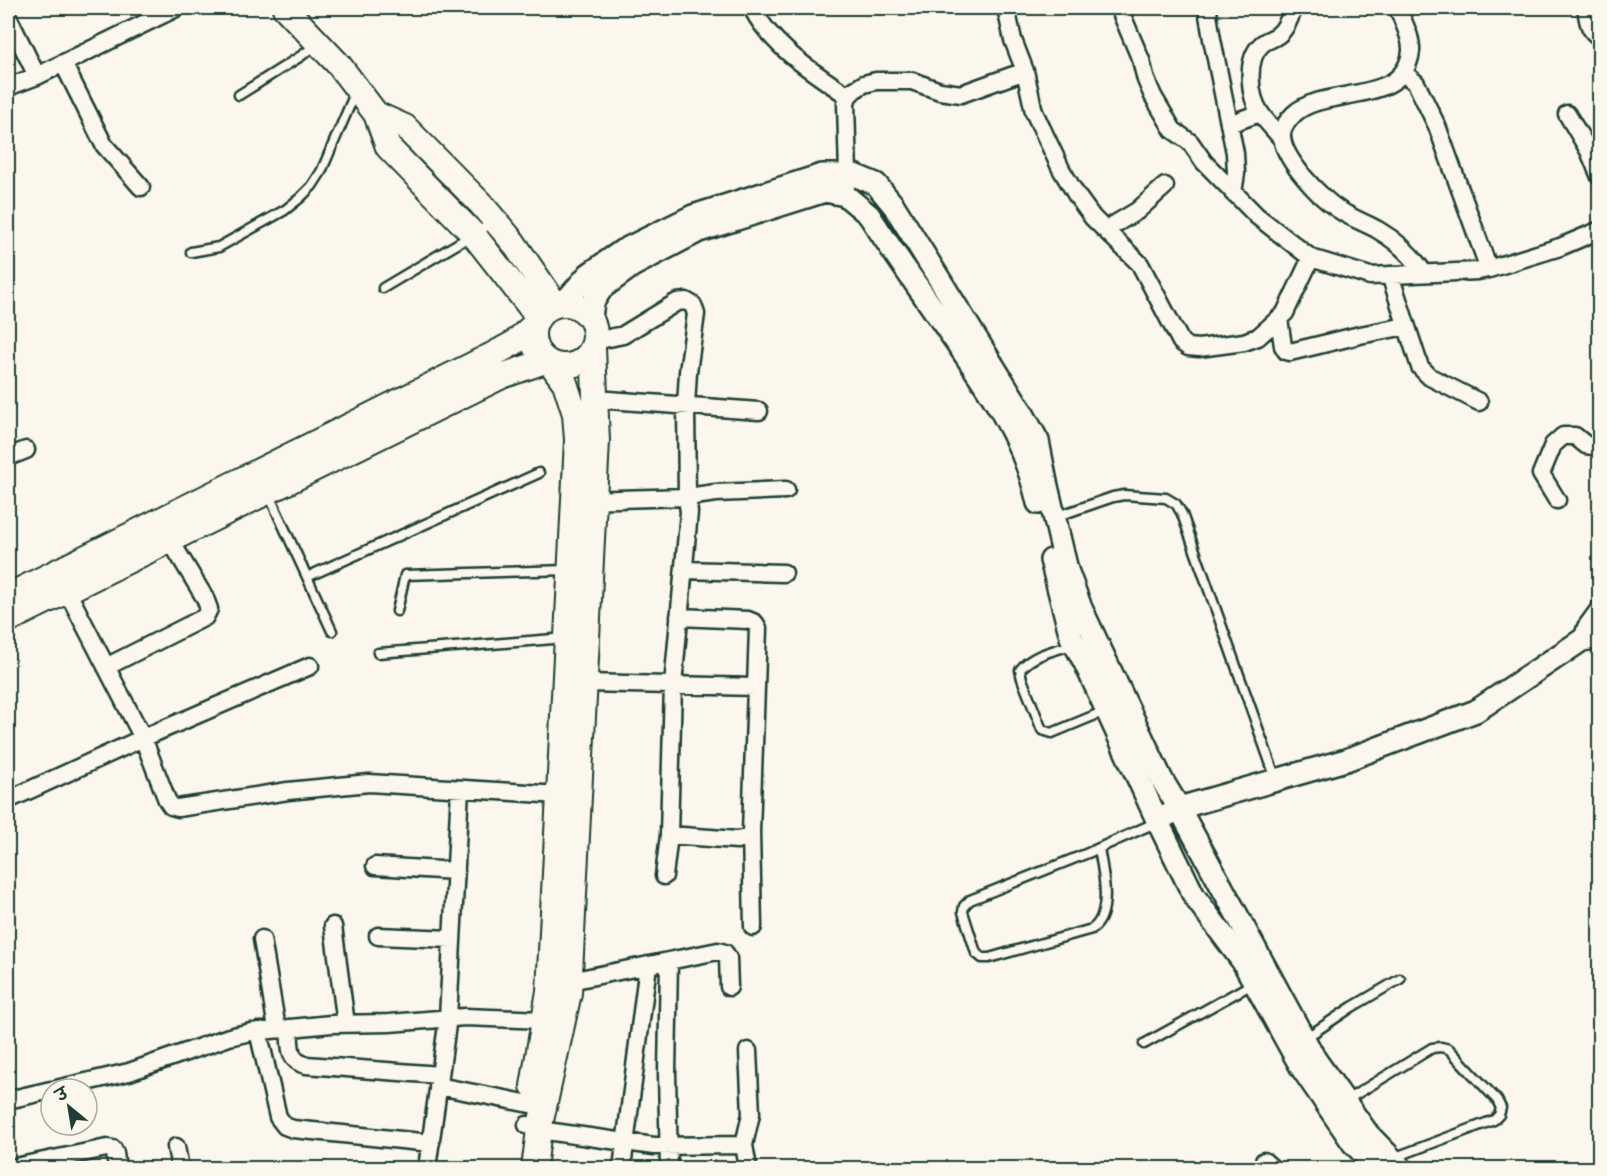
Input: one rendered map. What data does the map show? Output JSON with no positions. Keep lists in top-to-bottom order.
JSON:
{
  "north": "top left"
}
